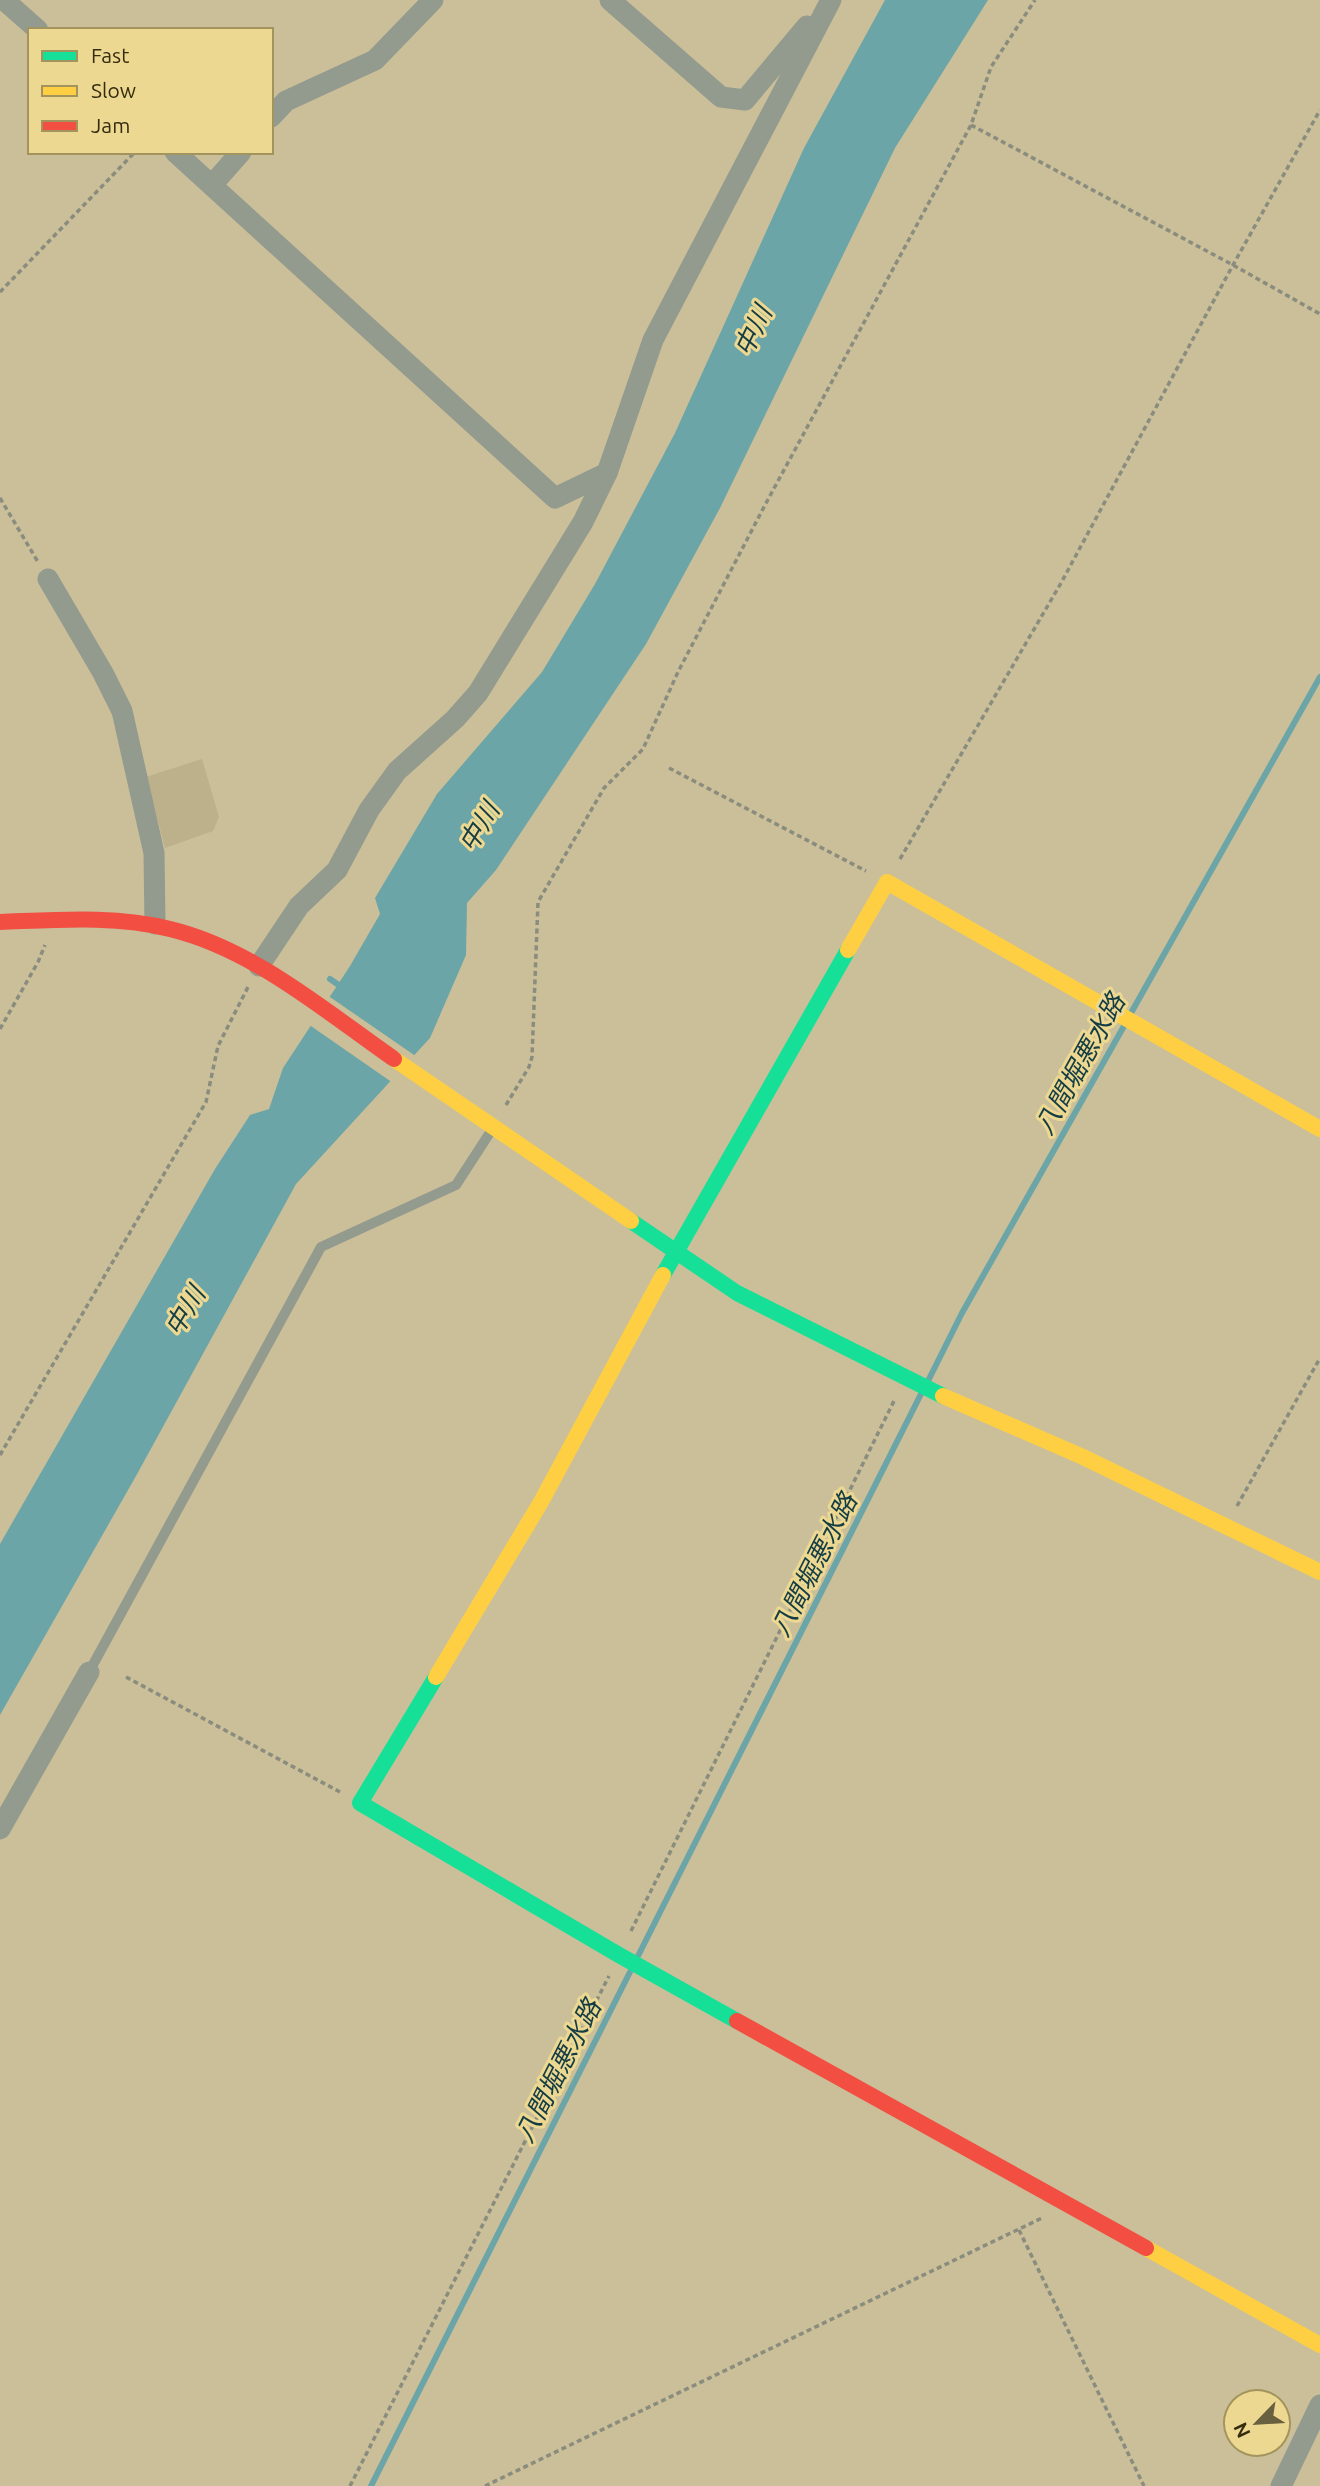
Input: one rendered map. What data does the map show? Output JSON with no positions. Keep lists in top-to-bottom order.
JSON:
{
  "water": ["中川", "八間堀悪水路"],
  "legend": ["Fast", "Slow", "Jam"],
  "north": "bottom left"
}
